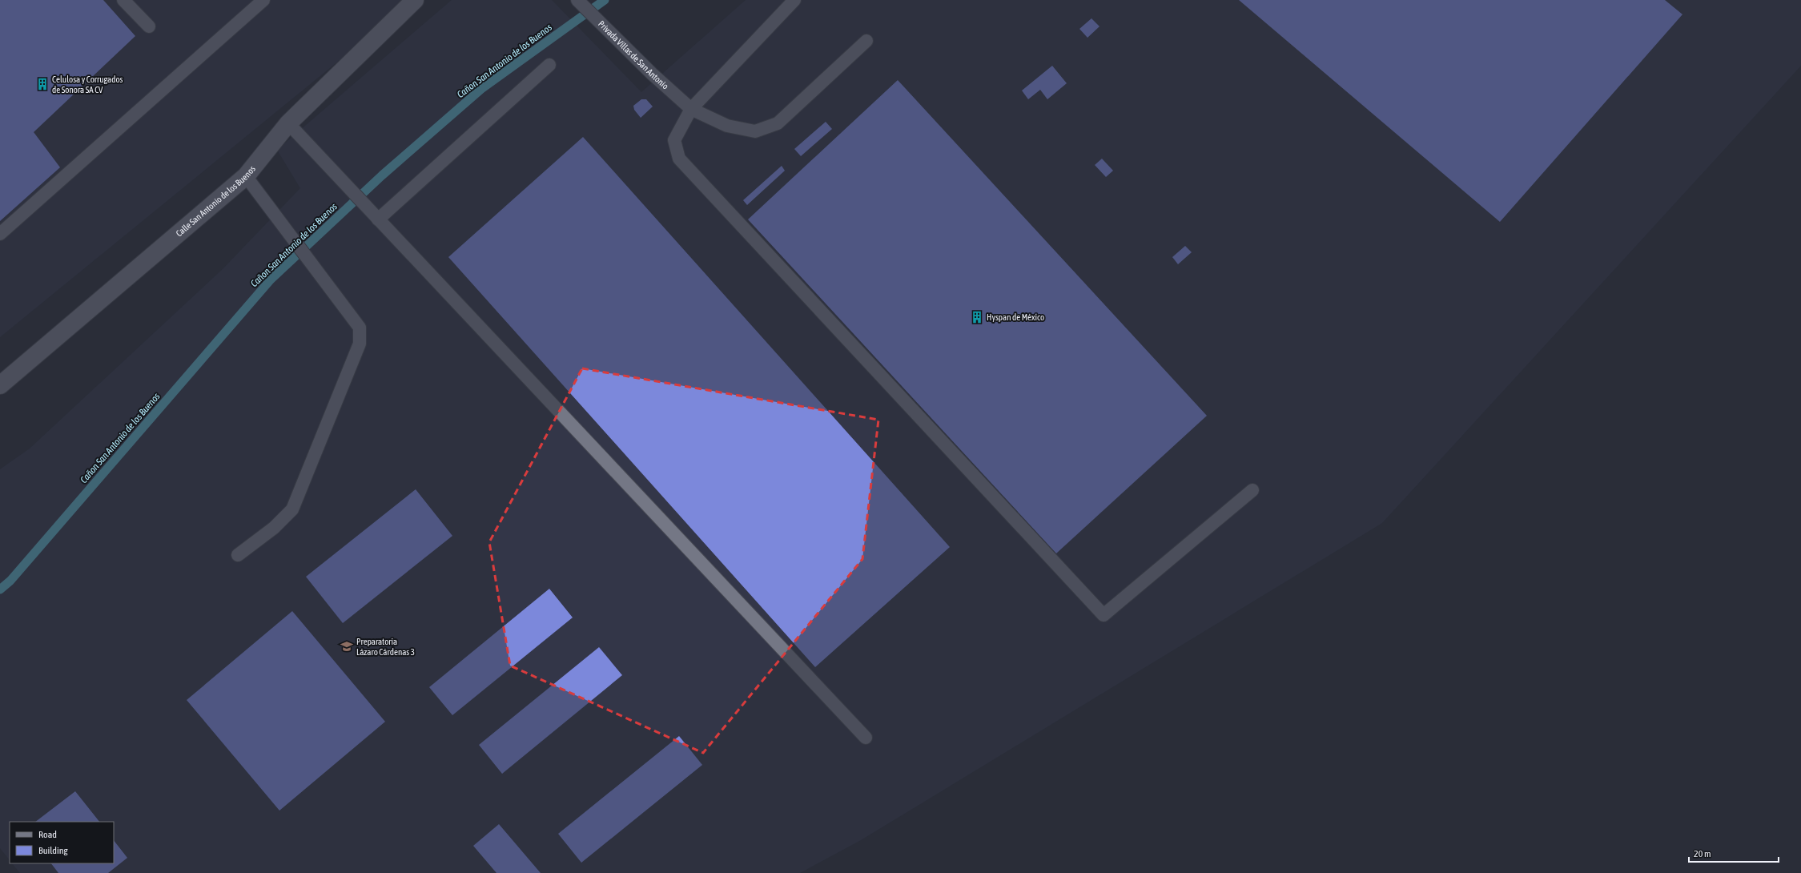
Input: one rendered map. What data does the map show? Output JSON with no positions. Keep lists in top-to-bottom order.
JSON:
{
  "streets": {
    "street": ["Calle San Antonio de los Buenos"],
    "lane": ["Privada Villas de San Antonio"]
  },
  "water": ["Cañon San Antonio de los Buenos"],
  "places": {
    "building": ["Celulosa y Corrugados de Sonora SA CV", "Hyspan de México"],
    "school or university": ["Preparatoria Lázaro Cárdenas 3"]
  },
  "legend": ["Road", "Building"],
  "scale_bar": "20 m"
}
